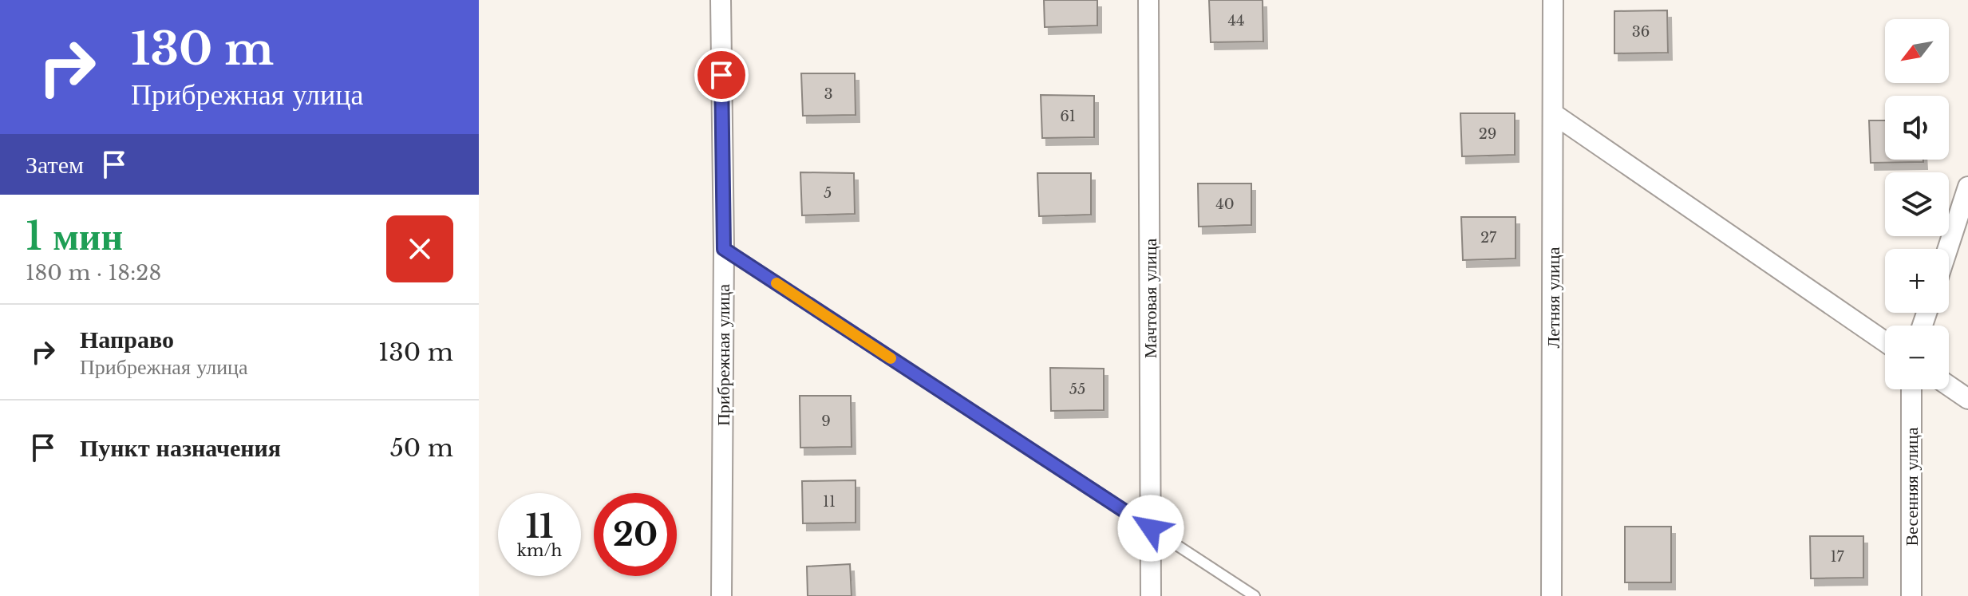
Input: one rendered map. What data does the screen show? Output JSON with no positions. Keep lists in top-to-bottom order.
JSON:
{
  "streets": {
    "street": [
      "Летняя улица",
      "Мачтовая улица",
      "Прибрежная улица",
      "Весенняя улица"
    ]
  },
  "house_numbers": [
    "44",
    "36",
    "3",
    "61",
    "29",
    "5",
    "40",
    "27",
    "55",
    "9",
    "11",
    "17"
  ],
  "north": "bottom left",
  "page": {
    "turn": ["130 m", "Прибрежная улица"],
    "map_buttons": ["+", "−"],
    "then": "Затем",
    "heading": ["1 мин", "180 m · 18:28"],
    "list": [
      {
        "name": "Направо",
        "note": "Прибрежная улица",
        "value": "130 m"
      },
      {
        "name": "Пункт назначения",
        "value": "50 m"
      }
    ],
    "speed": "11 km/h",
    "limit": "20"
  }
}
